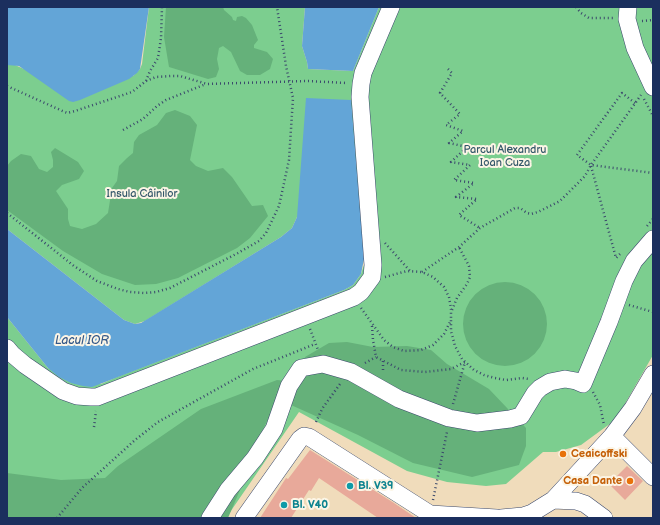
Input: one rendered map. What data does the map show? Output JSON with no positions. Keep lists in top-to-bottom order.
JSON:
{
  "water": ["Lacul IOR"],
  "parks": ["Parcul Alexandru Ioan Cuza", "Insula Câinilor"],
  "places": [
    "Ceaicoffski",
    "Casa Dante",
    "Bl. V39",
    "Bl. V40"
  ]
}
